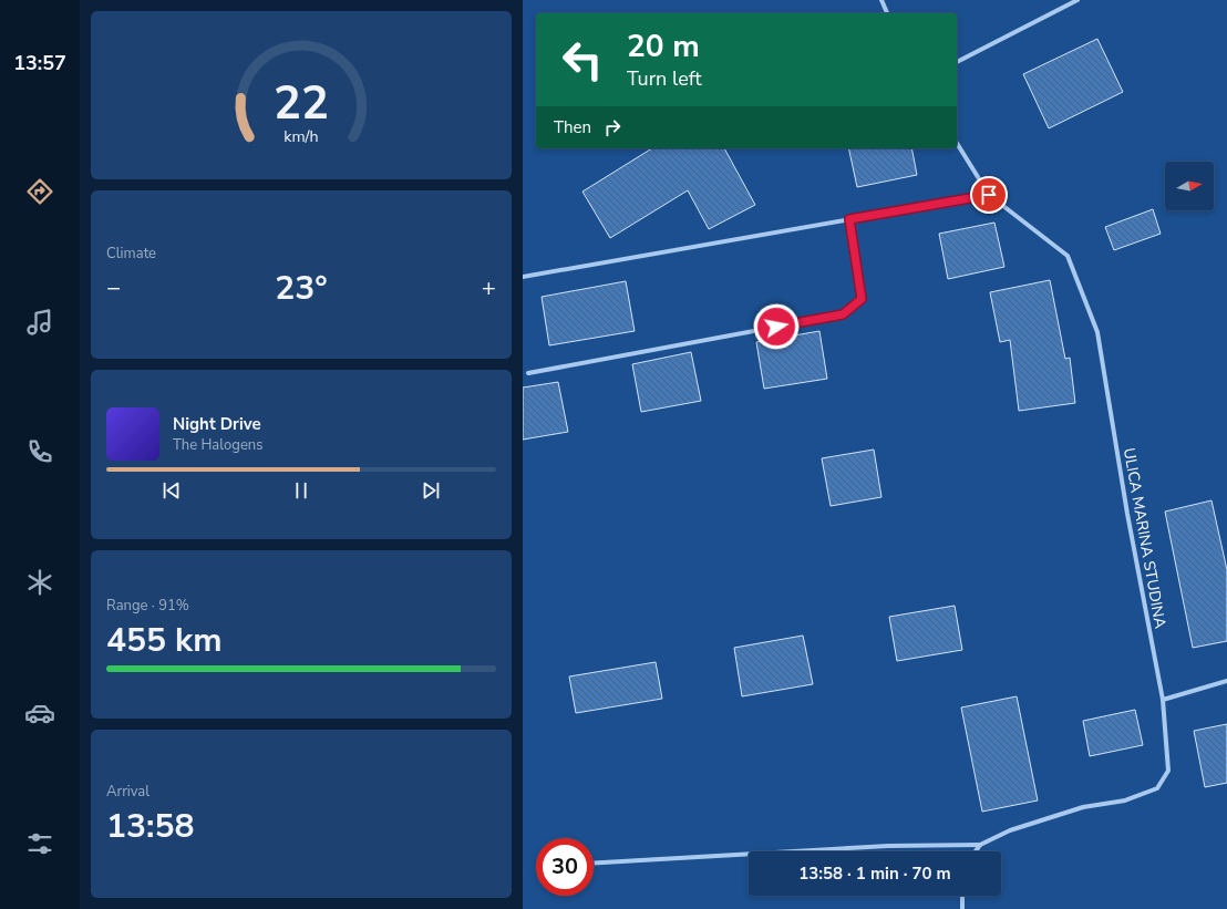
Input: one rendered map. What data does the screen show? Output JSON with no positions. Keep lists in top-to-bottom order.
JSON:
{
  "streets": {
    "street": ["ULICA MARINA STUDINA"]
  },
  "north": "right",
  "page": {
    "tabs": "13:57",
    "turn": ["20 m", "Turn left"],
    "then": "Then",
    "tile": [
      "Climate",
      ["Range · 91%", "455 km"],
      ["Arrival", "13:58"]
    ],
    "heat": ["−", "23°", "+"],
    "song": ["Night Drive", "The Halogens"],
    "limit": "30",
    "trip": "13:58 · 1 min · 70 m",
    "gauge": ["22", "km/h"]
  }
}
